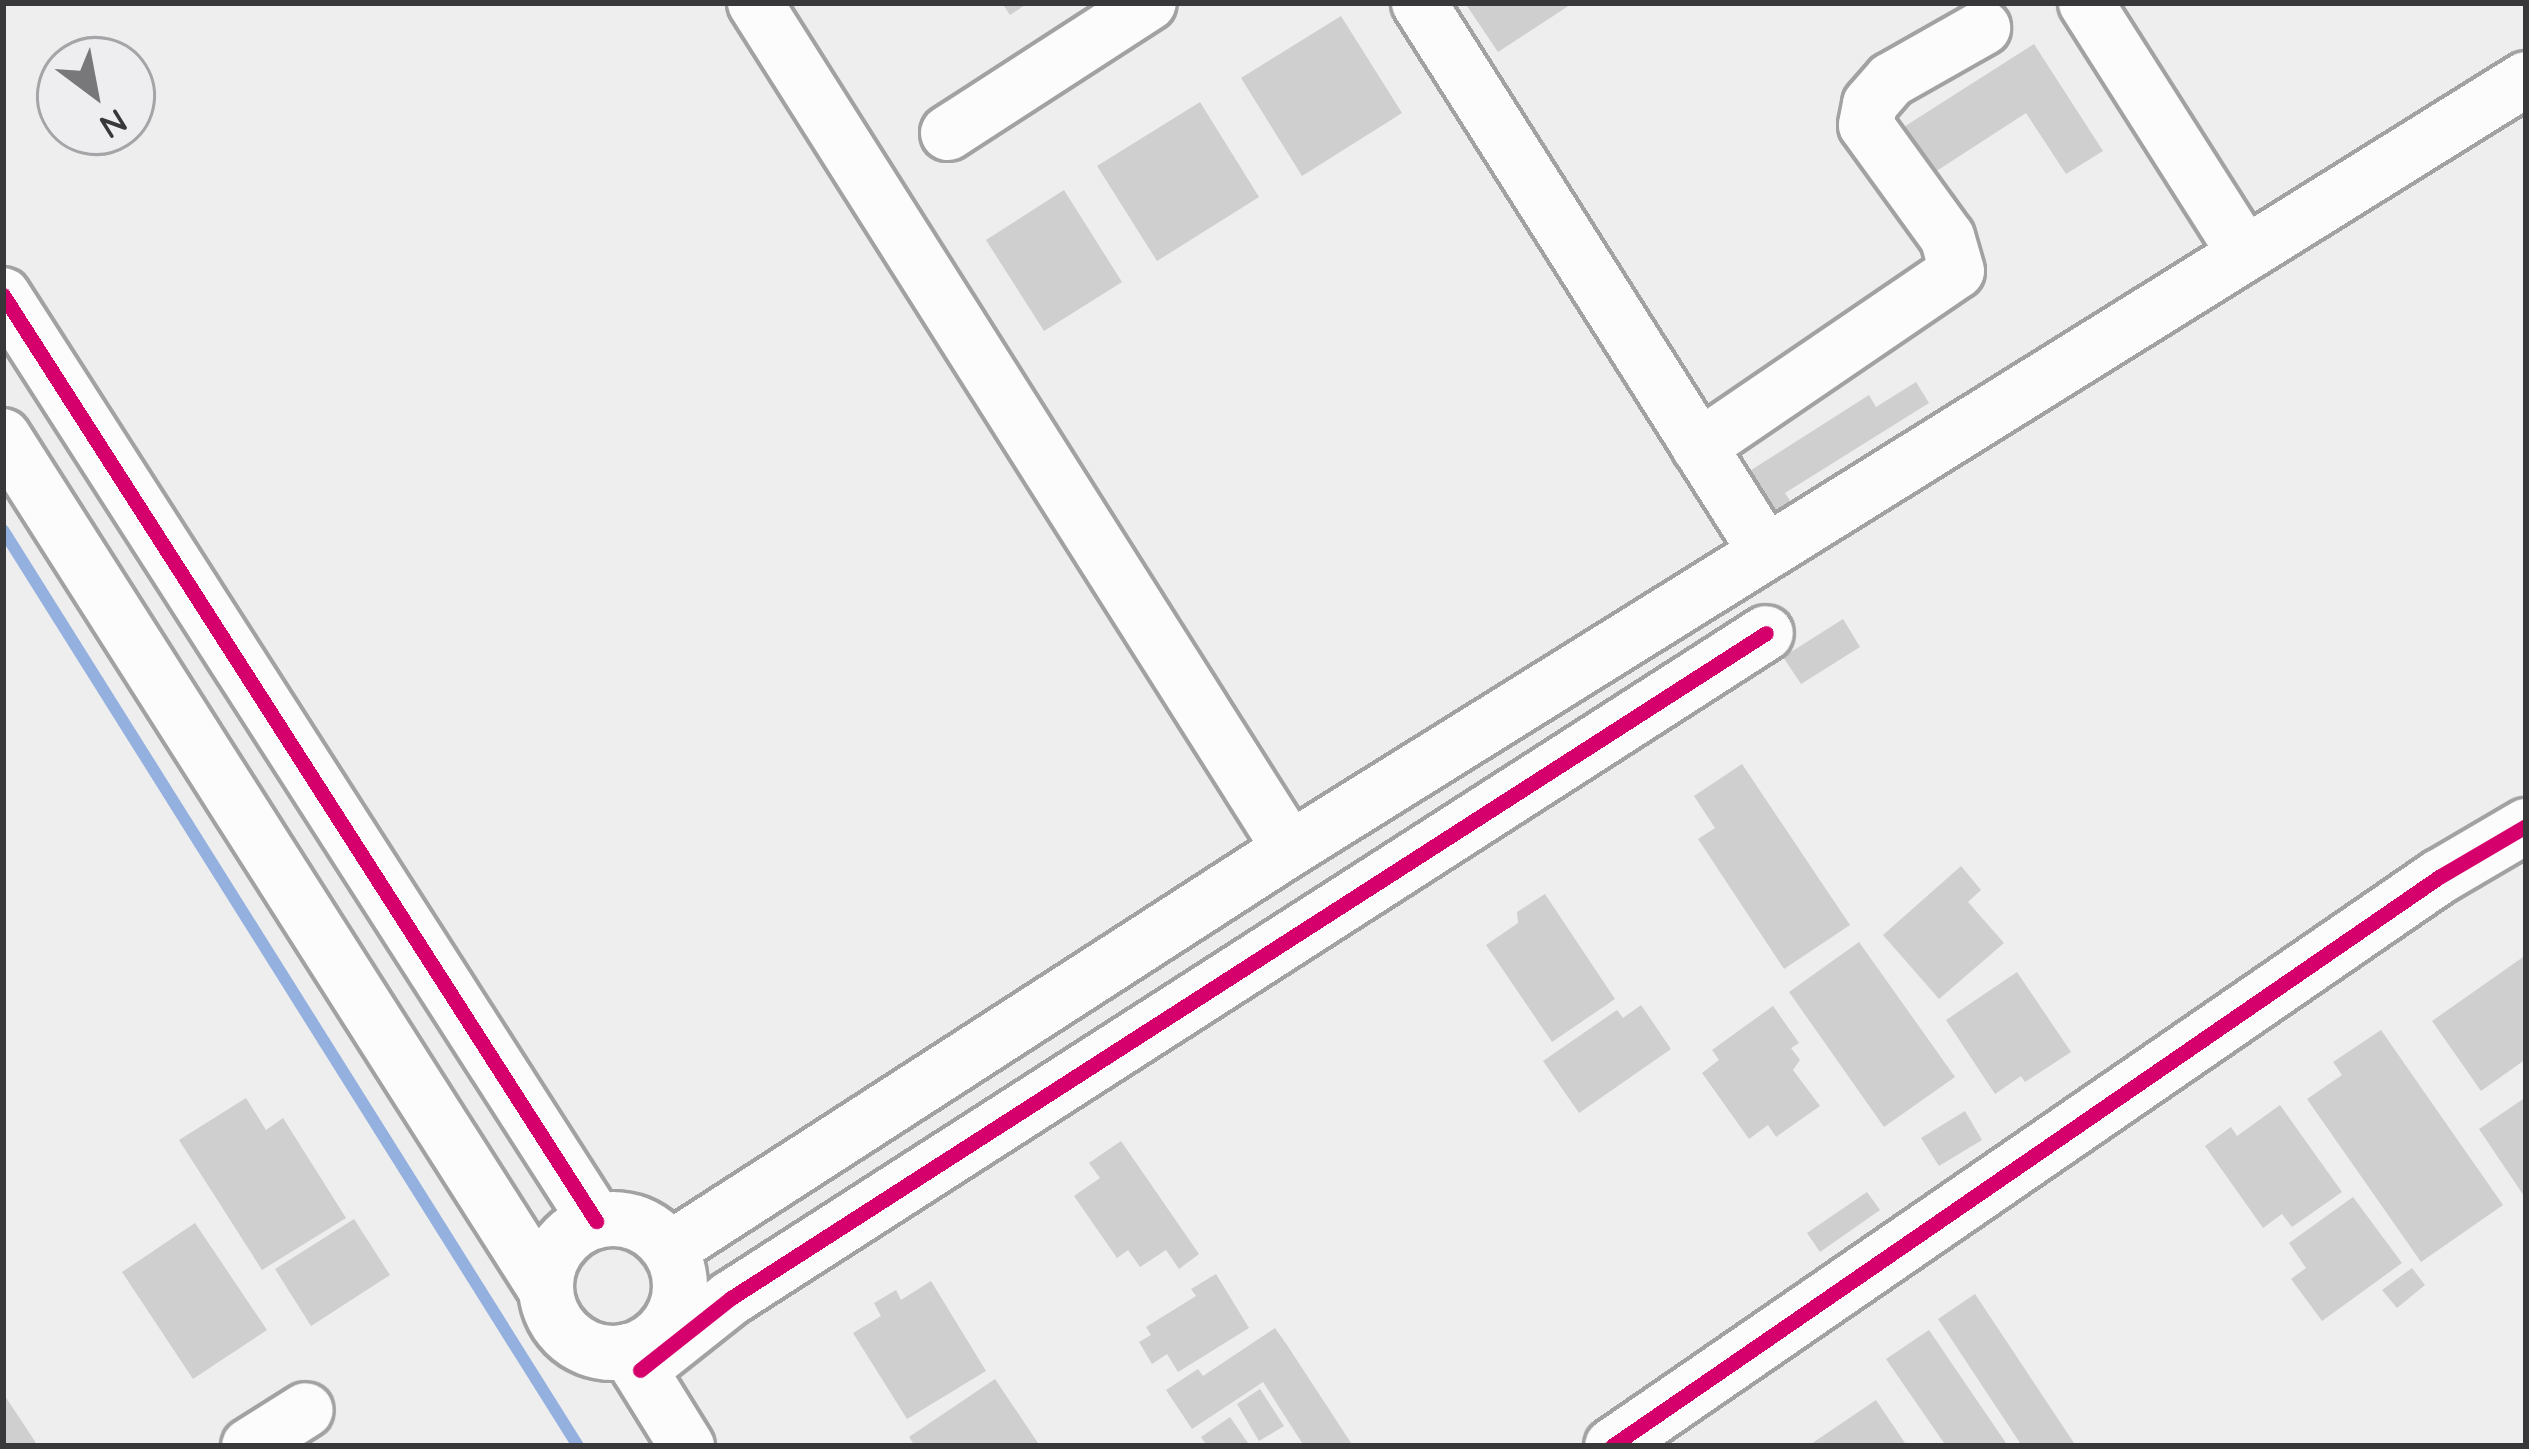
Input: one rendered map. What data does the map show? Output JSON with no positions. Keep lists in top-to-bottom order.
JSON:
{
  "north": "bottom right"
}
